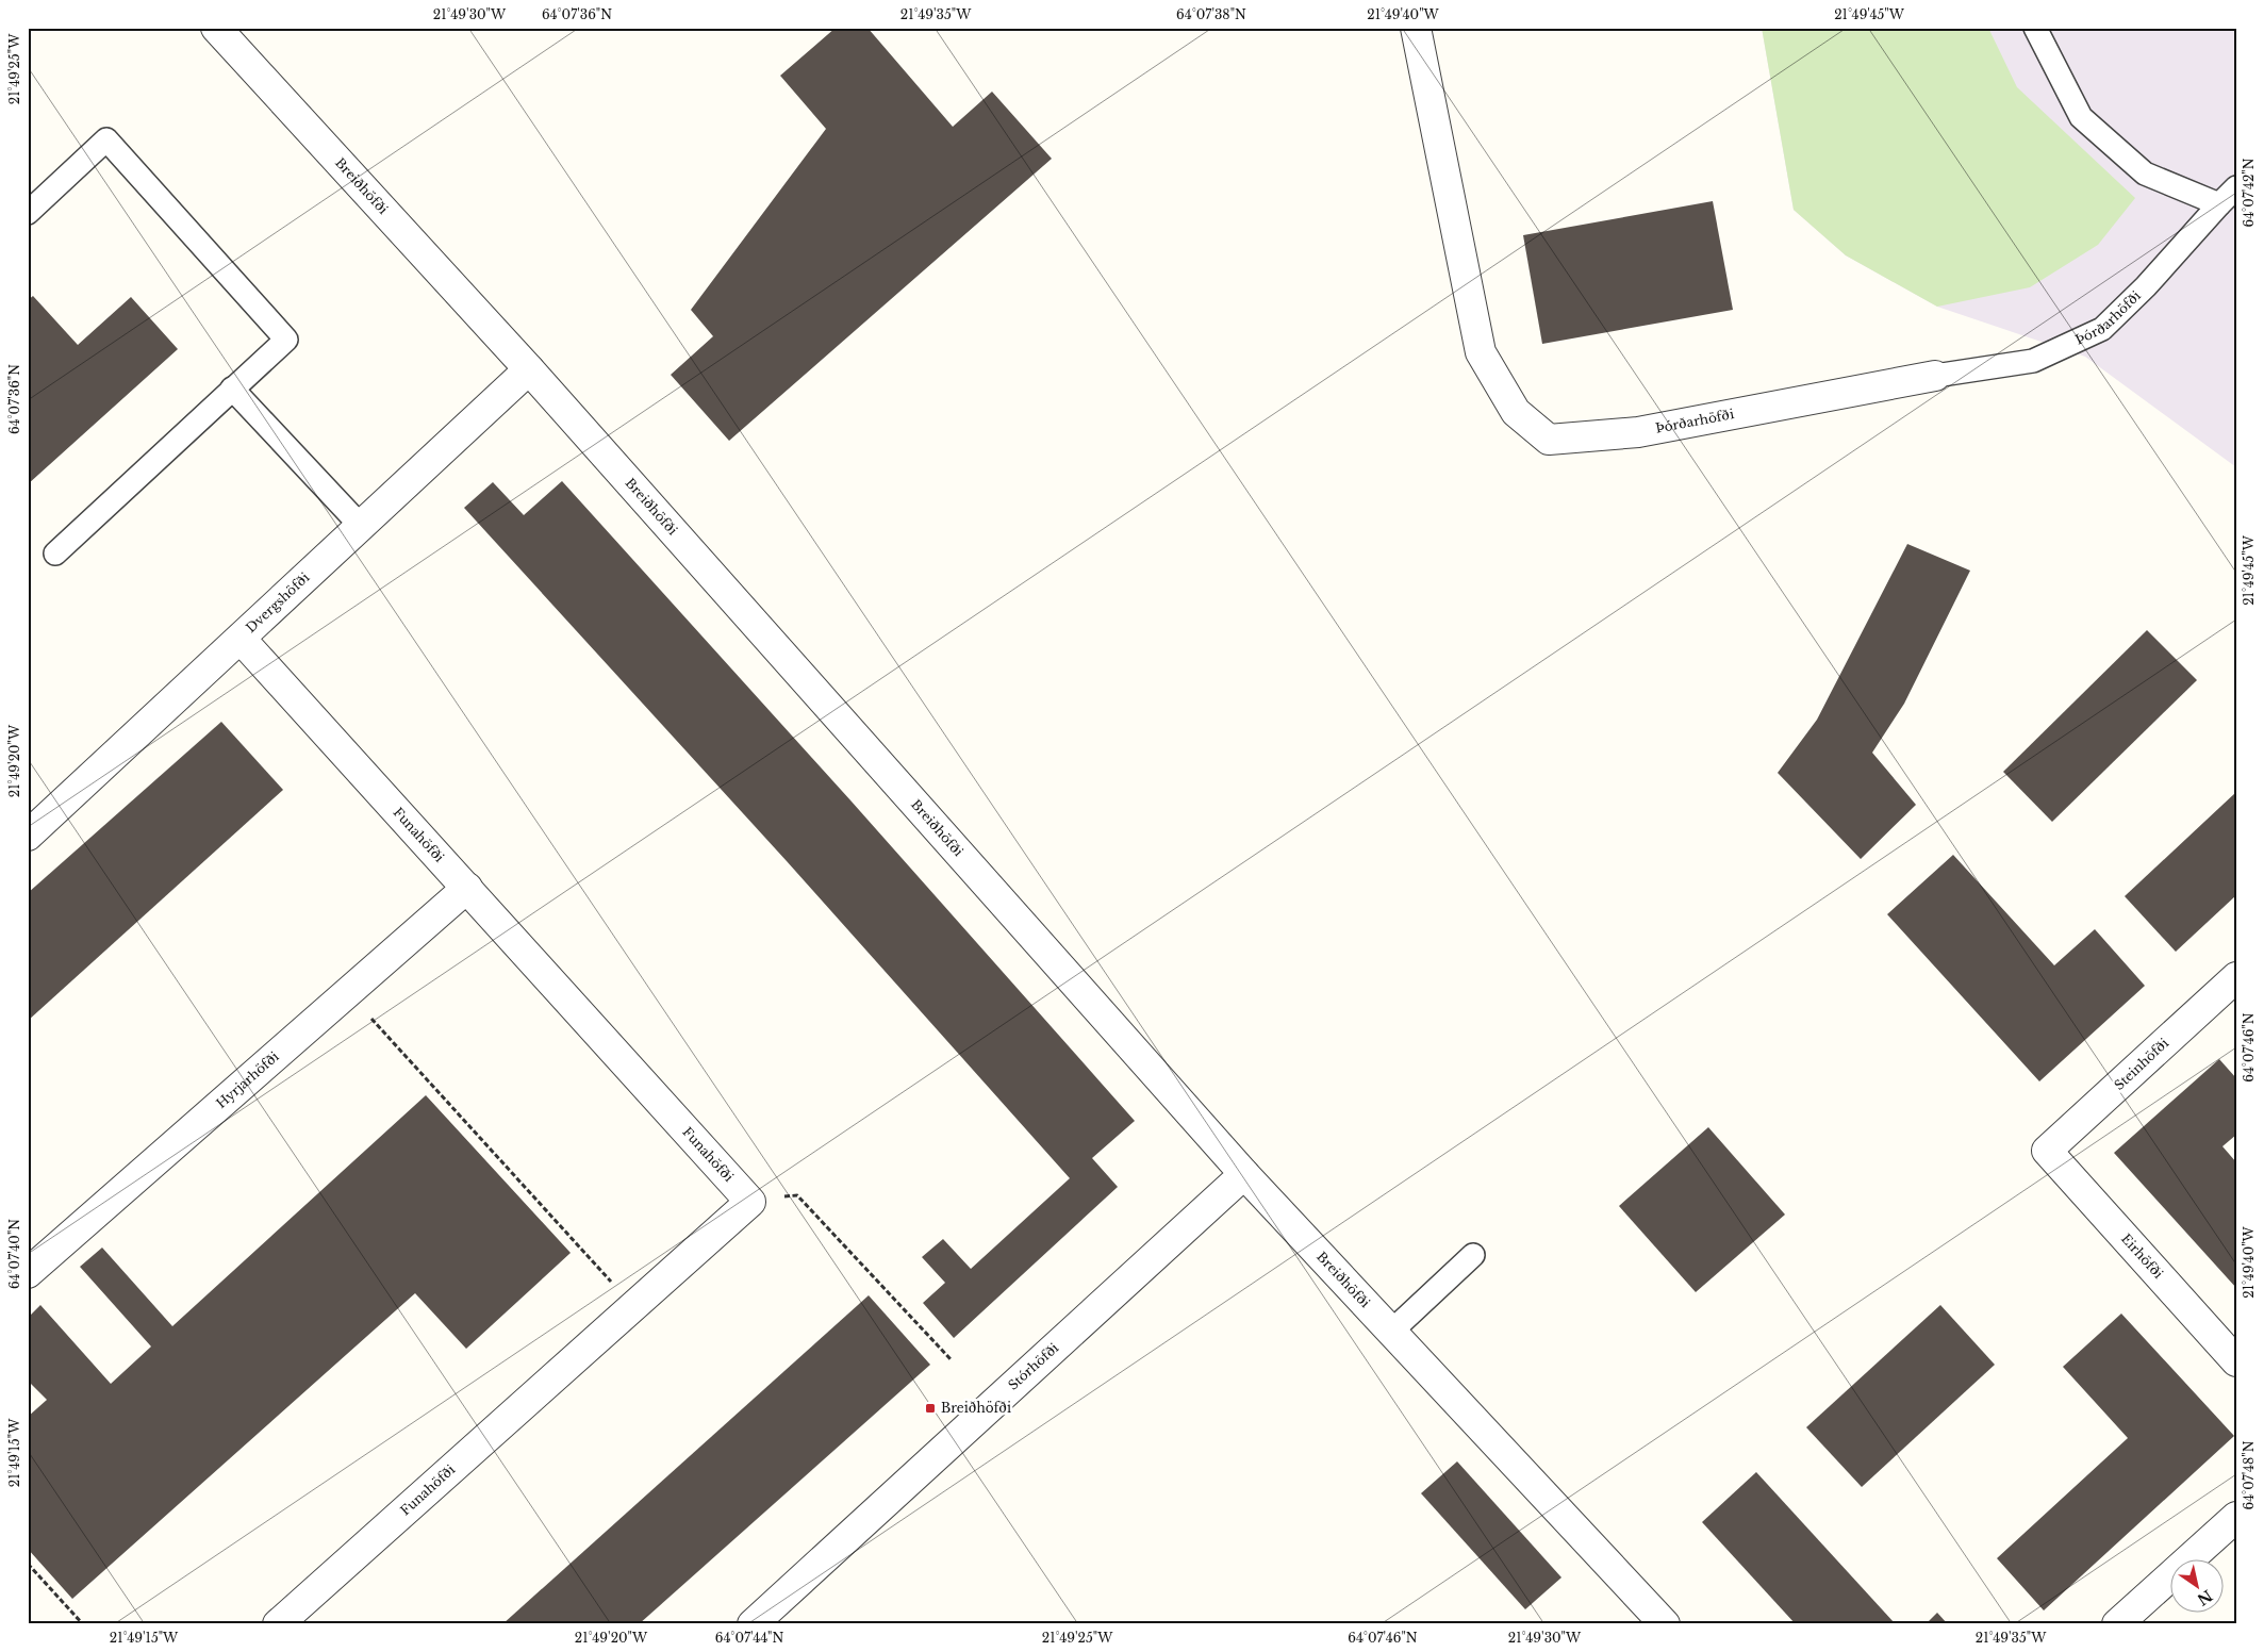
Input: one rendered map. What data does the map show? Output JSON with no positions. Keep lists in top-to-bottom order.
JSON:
{
  "streets": {
    "street": [
      "Breiðhöfði",
      "Þórðarhöfði",
      "Dvergshöfði",
      "Funahöfði",
      "Steinhöfði",
      "Hyrjarhöfði",
      "Eirhöfði",
      "Stórhöfði"
    ]
  },
  "crossings": [
    ["Breiðhöfði", "Dvergshöfði"],
    ["Breiðhöfði", "Stórhöfði"],
    ["Dvergshöfði", "Funahöfði"],
    ["Funahöfði", "Hyrjarhöfði"],
    ["Steinhöfði", "Eirhöfði"]
  ],
  "places": {
    "transit": ["Breiðhöfði"]
  },
  "north": "bottom right",
  "coordinates": [
    "21°49'30\"W",
    "64°07'36\"N",
    "21°49'35\"W",
    "64°07'38\"N",
    "21°49'40\"W",
    "21°49'45\"W",
    "21°49'25\"W",
    "64°07'42\"N",
    "21°49'20\"W",
    "64°07'46\"N",
    "64°07'40\"N",
    "21°49'15\"W",
    "64°07'48\"N",
    "64°07'44\"N"
  ]
}
